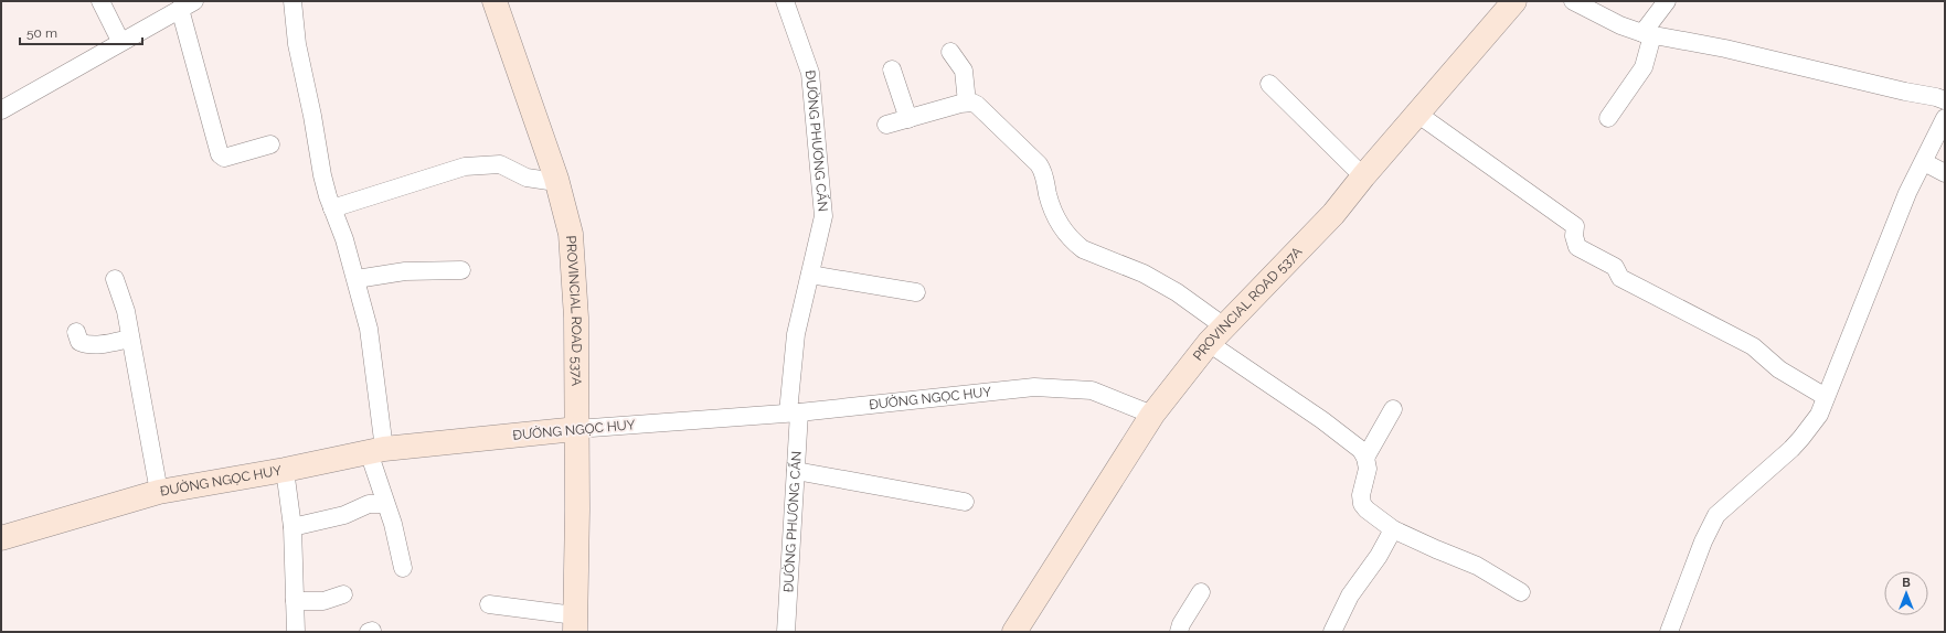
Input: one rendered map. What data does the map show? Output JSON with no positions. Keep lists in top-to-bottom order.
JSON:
{
  "streets": {
    "main road": ["PROVINCIAL ROAD 537A", "ĐƯỜNG NGỌC HUY"],
    "street": ["ĐƯỜNG PHƯƠNG CẤN"]
  },
  "crossings": [
    ["ĐƯỜNG PHƯƠNG CẤN", "ĐƯỜNG NGỌC HUY"],
    ["PROVINCIAL ROAD 537A", "ĐƯỜNG NGỌC HUY"]
  ],
  "scale_bar": "50 m",
  "north": "top"
}
